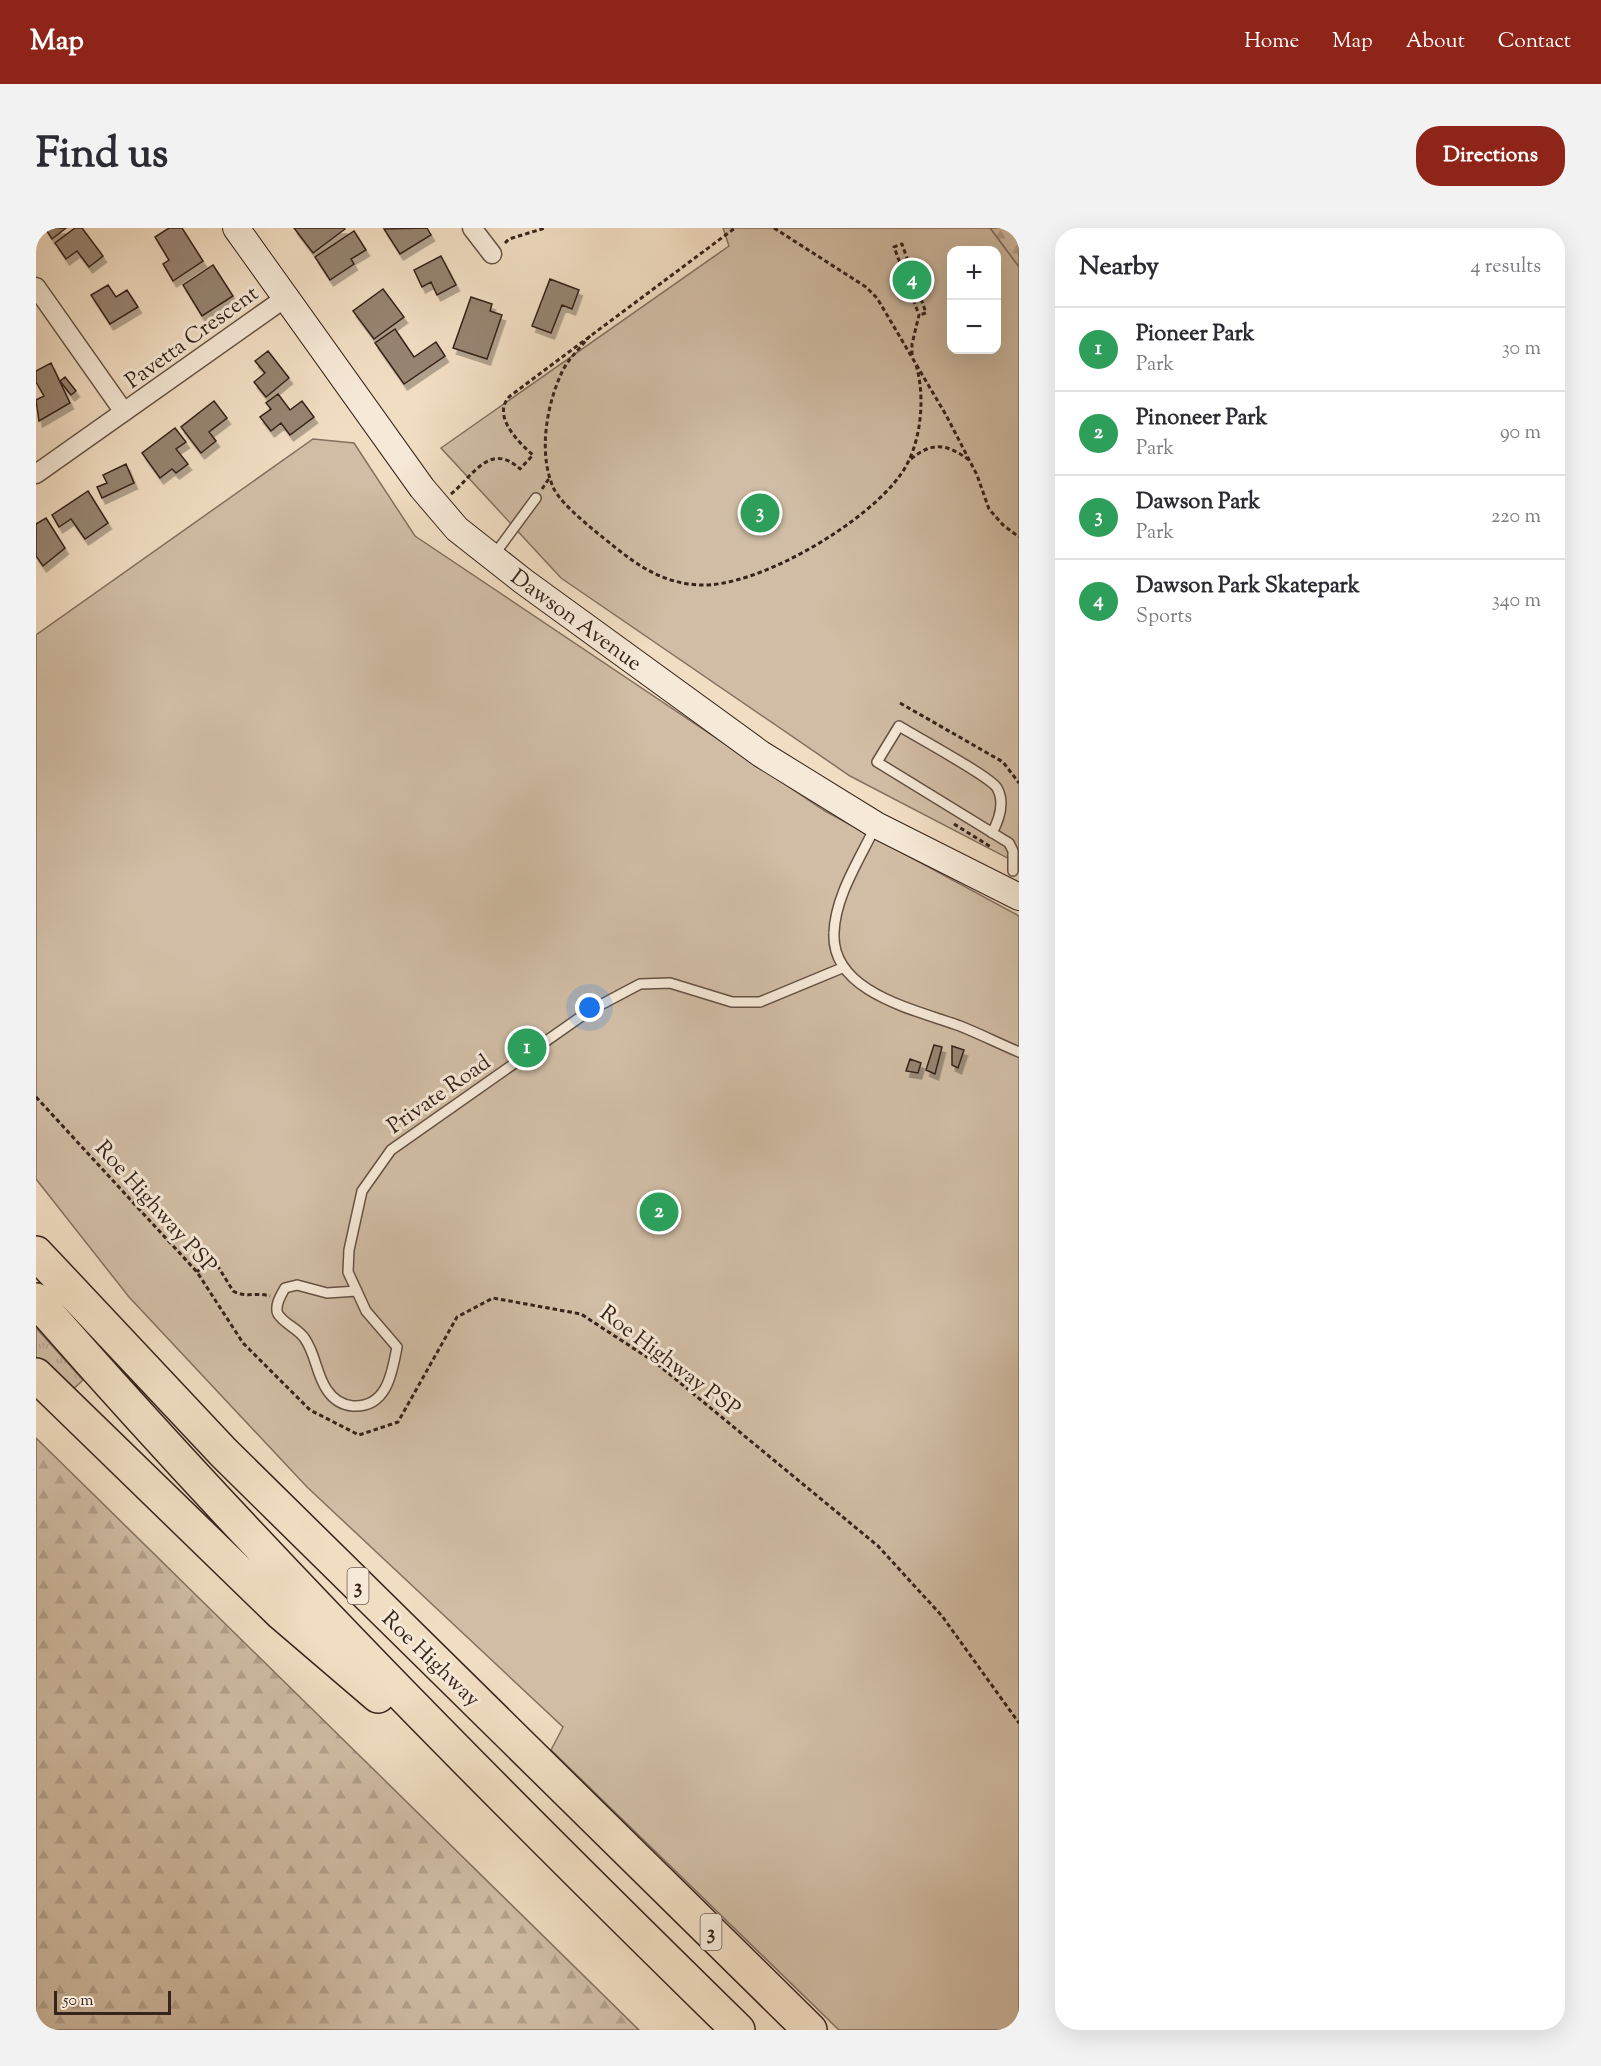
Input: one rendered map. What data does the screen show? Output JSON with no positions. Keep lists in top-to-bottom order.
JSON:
{
  "streets": {
    "highway": ["3", "Roe Highway"],
    "main road": ["Dawson Avenue"],
    "street": ["Pavetta Crescent"],
    "lane": ["Private Road"],
    "path": ["Roe Highway PSP"]
  },
  "crossings": [
    ["Pavetta Crescent", "Dawson Avenue"]
  ],
  "scale_bar": "50 m",
  "page": {
    "header": "Map",
    "nav": [
      "Home",
      "Map",
      "About",
      "Contact"
    ],
    "title": "Find us",
    "buttons": "Directions",
    "heading": ["Nearby", "4 results"],
    "map_buttons": ["+", "−"],
    "pins": [
      "4",
      "3",
      "1",
      "2"
    ],
    "list": [
      {
        "mark": "1",
        "name": "Pioneer Park",
        "note": "Park",
        "value": "30 m"
      },
      {
        "mark": "2",
        "name": "Pinoneer Park",
        "note": "Park",
        "value": "90 m"
      },
      {
        "mark": "3",
        "name": "Dawson Park",
        "note": "Park",
        "value": "220 m"
      },
      {
        "mark": "4",
        "name": "Dawson Park Skatepark",
        "note": "Sports",
        "value": "340 m"
      }
    ],
    "scale": "50 m"
  }
}
